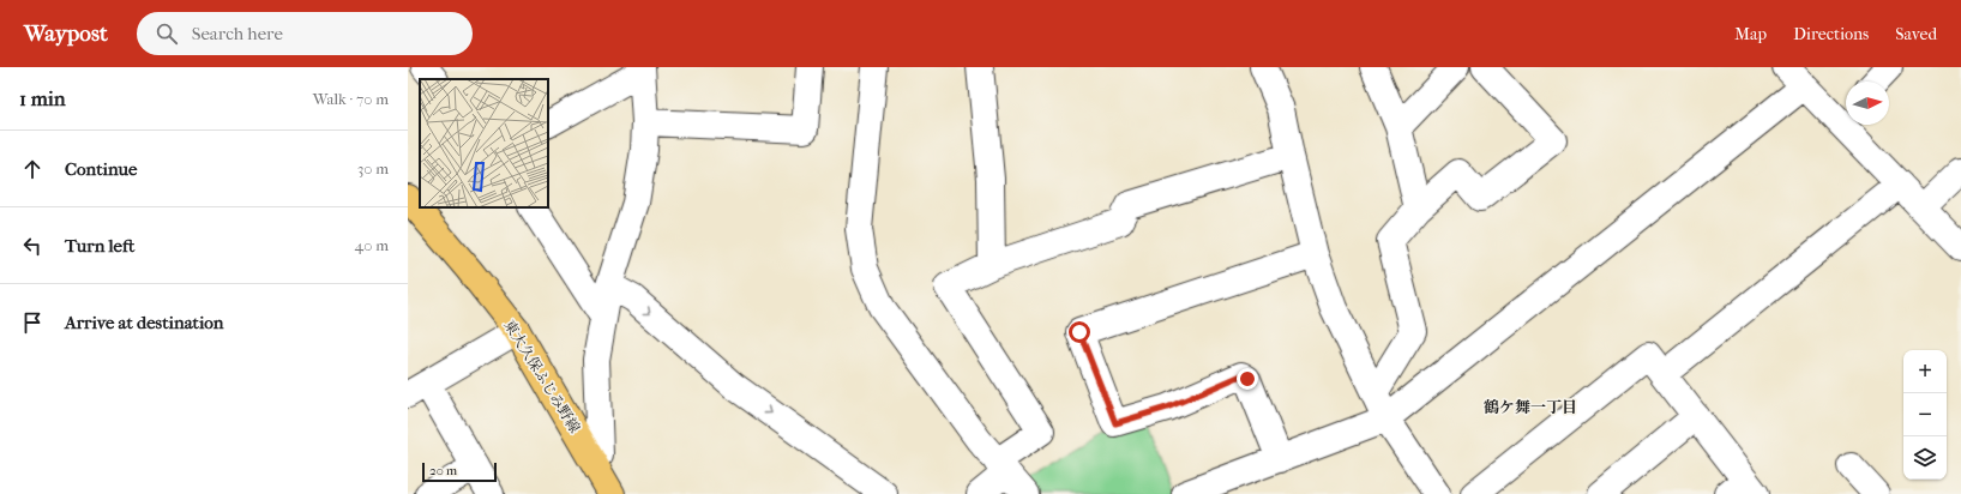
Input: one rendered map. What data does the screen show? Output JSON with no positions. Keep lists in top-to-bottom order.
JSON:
{
  "streets": {
    "main road": ["東大久保ふじみ野線"]
  },
  "districts": ["鶴ケ舞一丁目"],
  "scale_bar": "20 m",
  "north": "right",
  "page": {
    "header": "Waypost",
    "search": "Search here",
    "nav": ["Map", "Directions", "Saved"],
    "heading": ["1 min", "Walk · 70 m"],
    "list": [
      ["Continue", "30 m"],
      ["Turn left", "40 m"],
      "Arrive at destination"
    ],
    "map_buttons": ["+", "−"],
    "scale": "20 m"
  }
}
